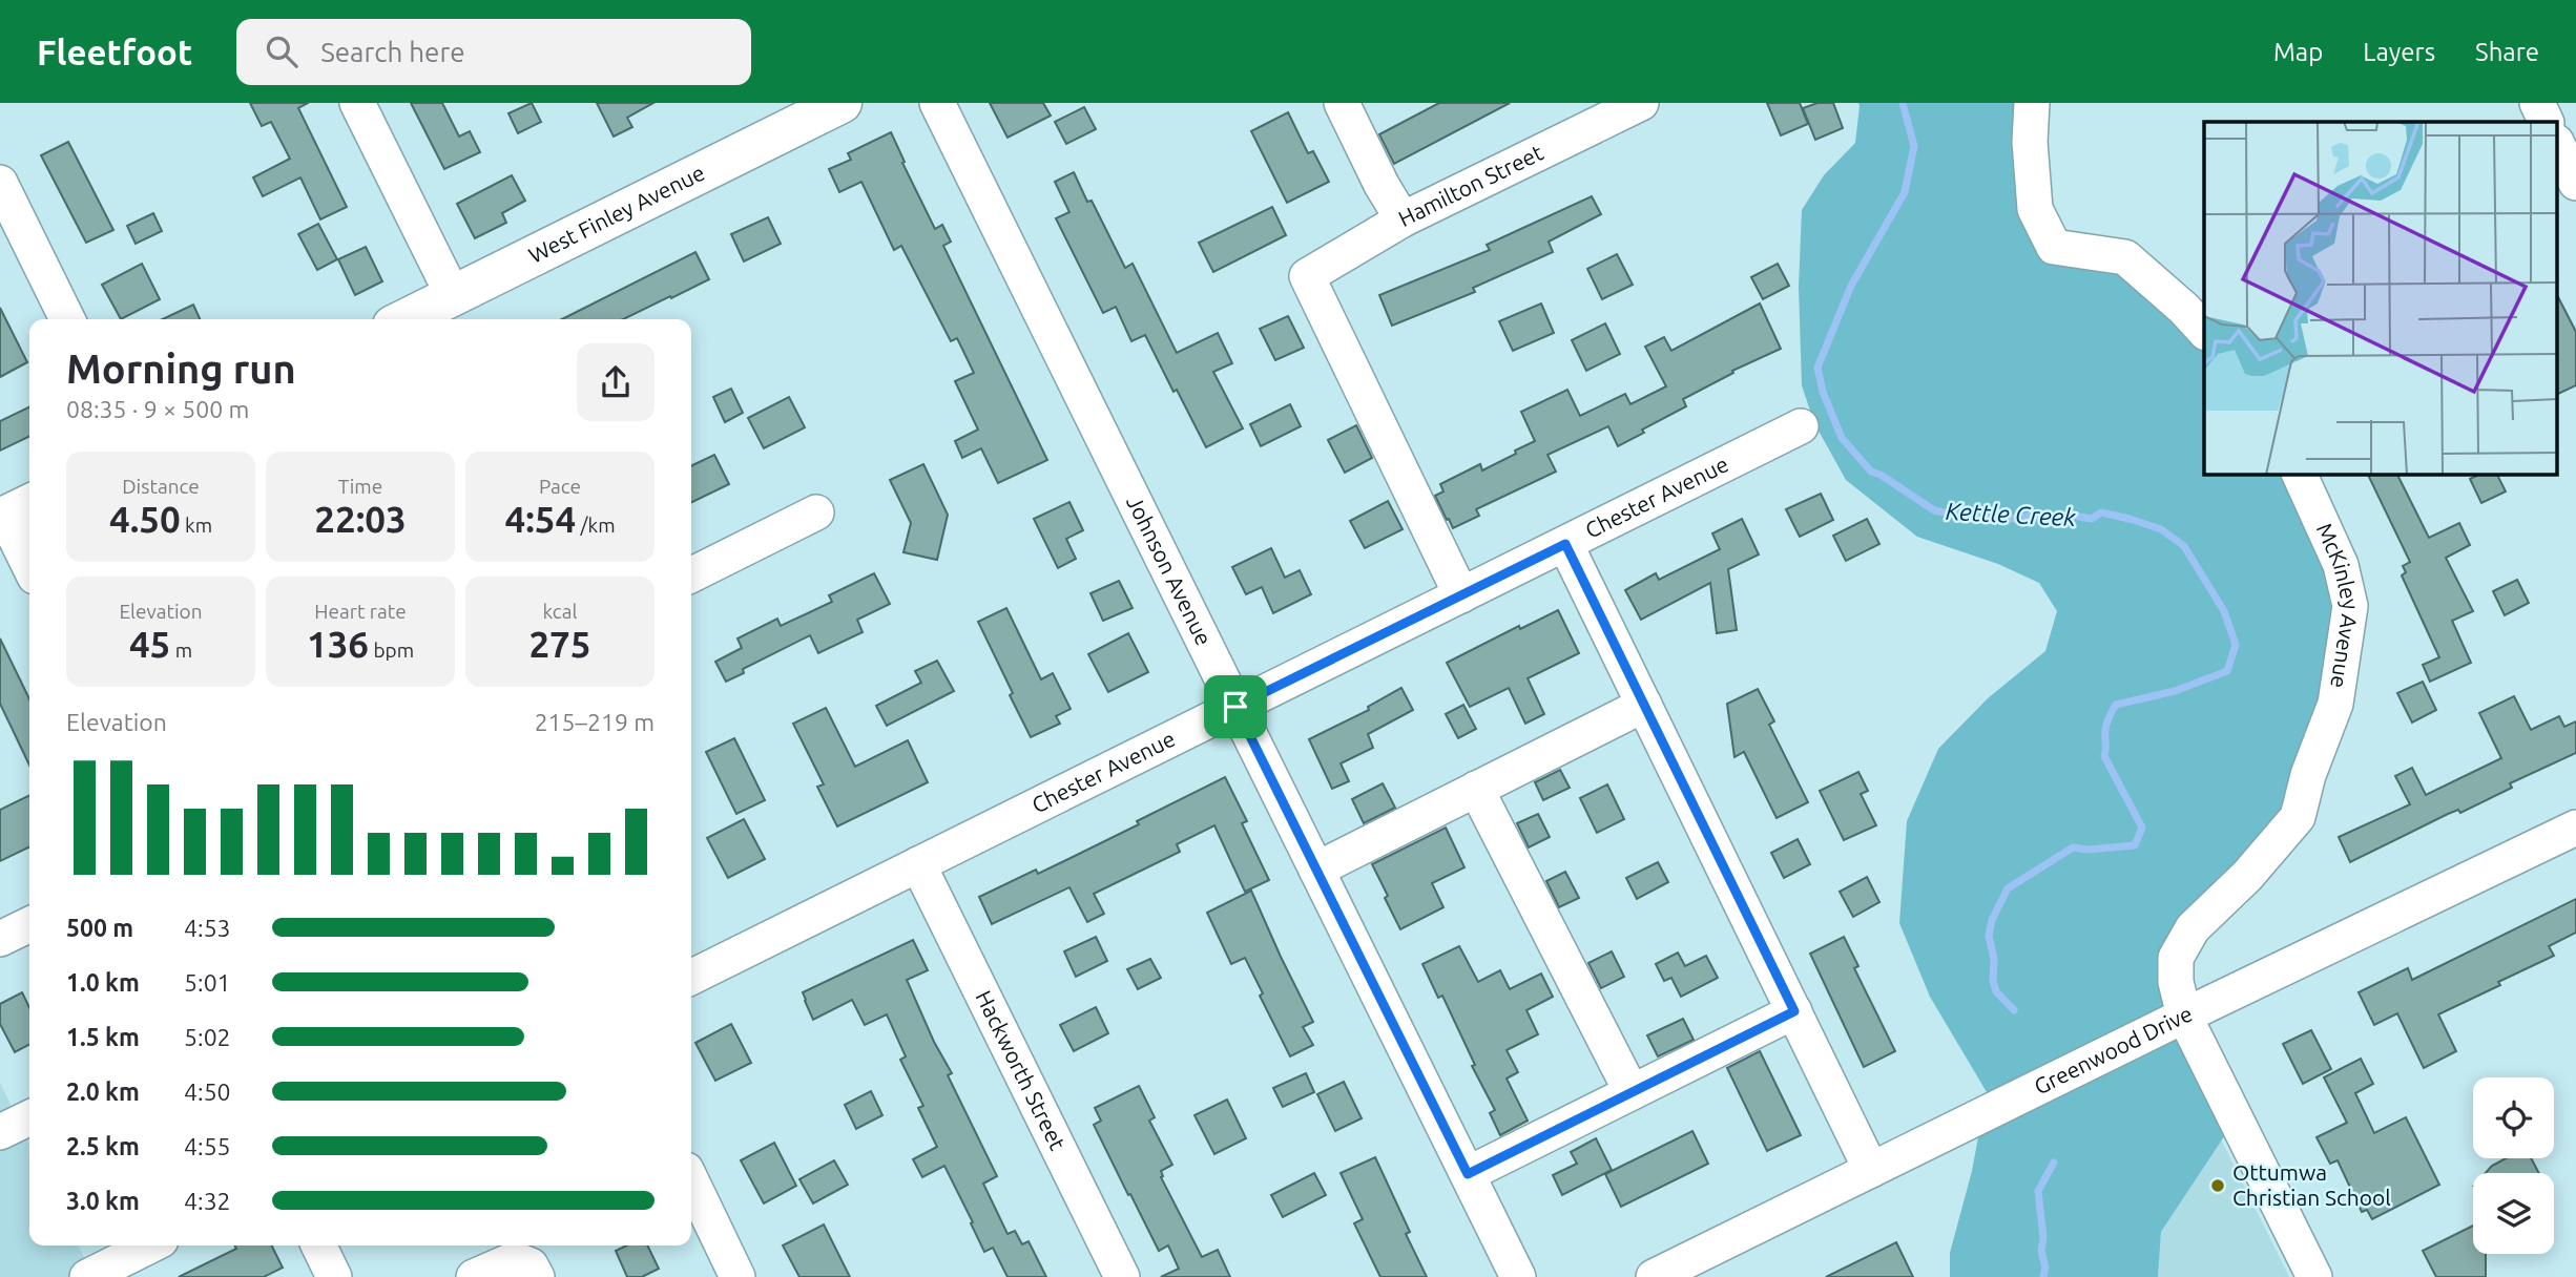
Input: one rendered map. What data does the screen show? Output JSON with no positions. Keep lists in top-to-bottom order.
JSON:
{
  "streets": {
    "main road": ["West Finley Avenue"],
    "street": [
      "Hamilton Street",
      "Chester Avenue",
      "Johnson Avenue",
      "McKinley Avenue",
      "Greenwood Drive",
      "Hackworth Street"
    ]
  },
  "crossings": [
    ["Hamilton Street", "Chester Avenue"],
    ["Chester Avenue", "Johnson Avenue"],
    ["Chester Avenue", "Hackworth Street"],
    ["McKinley Avenue", "Greenwood Drive"]
  ],
  "water": ["Kettle Creek"],
  "places": ["Ottumwa Christian School"],
  "page": {
    "header": "Fleetfoot",
    "search": "Search here",
    "nav": ["Map", "Layers", "Share"],
    "heading": ["Morning run", "08:35 · 9 × 500 m"],
    "stats": [
      ["Distance", "4.50 km"],
      ["Time", "22:03"],
      ["Pace", "4:54 /km"],
      ["Elevation", "45 m"],
      ["Heart rate", "136 bpm"],
      ["kcal", "275"]
    ],
    "chart": ["Elevation", "215–219 m"],
    "list": [
      {
        "name": "500 m",
        "note": "4:53"
      },
      {
        "name": "1.0 km",
        "note": "5:01"
      },
      {
        "name": "1.5 km",
        "note": "5:02"
      },
      {
        "name": "2.0 km",
        "note": "4:50"
      },
      {
        "name": "2.5 km",
        "note": "4:55"
      },
      {
        "name": "3.0 km",
        "note": "4:32"
      }
    ]
  }
}
